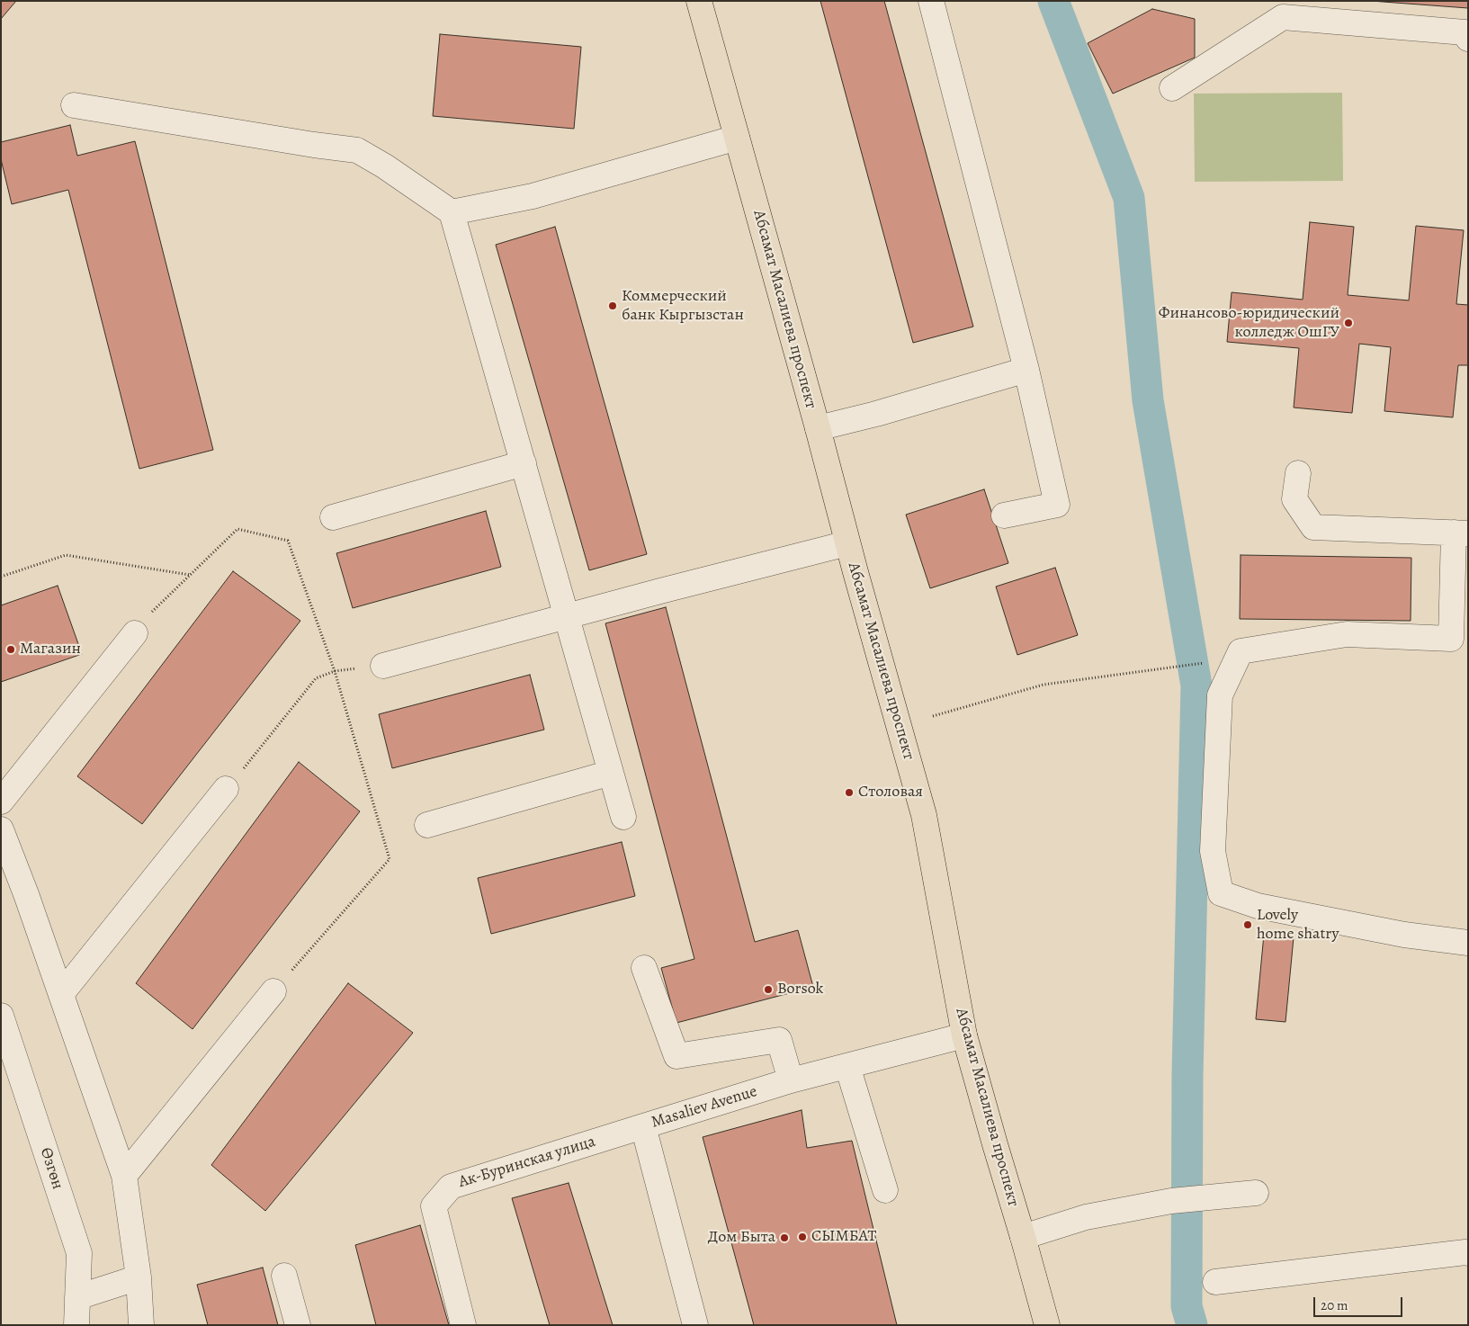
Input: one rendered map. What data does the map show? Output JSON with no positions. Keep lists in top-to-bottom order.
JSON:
{
  "streets": {
    "main road": ["Абсамат Масалиева проспект"],
    "street": ["Masaliev Avenue", "Ак-Буринская улица", "Өзгөн"]
  },
  "crossings": [
    ["Абсамат Масалиева проспект", "Masaliev Avenue"],
    ["Masaliev Avenue", "Ак-Буринская улица"]
  ],
  "places": [
    "Коммерческий банк Кыргызстан",
    "Финансово-юридический колледж ОшГУ",
    "Магазин",
    "Столовая",
    "Lovely home shatry",
    "Borsok",
    "СЫМБАТ",
    "Дом Быта"
  ],
  "scale_bar": "20 m"
}
